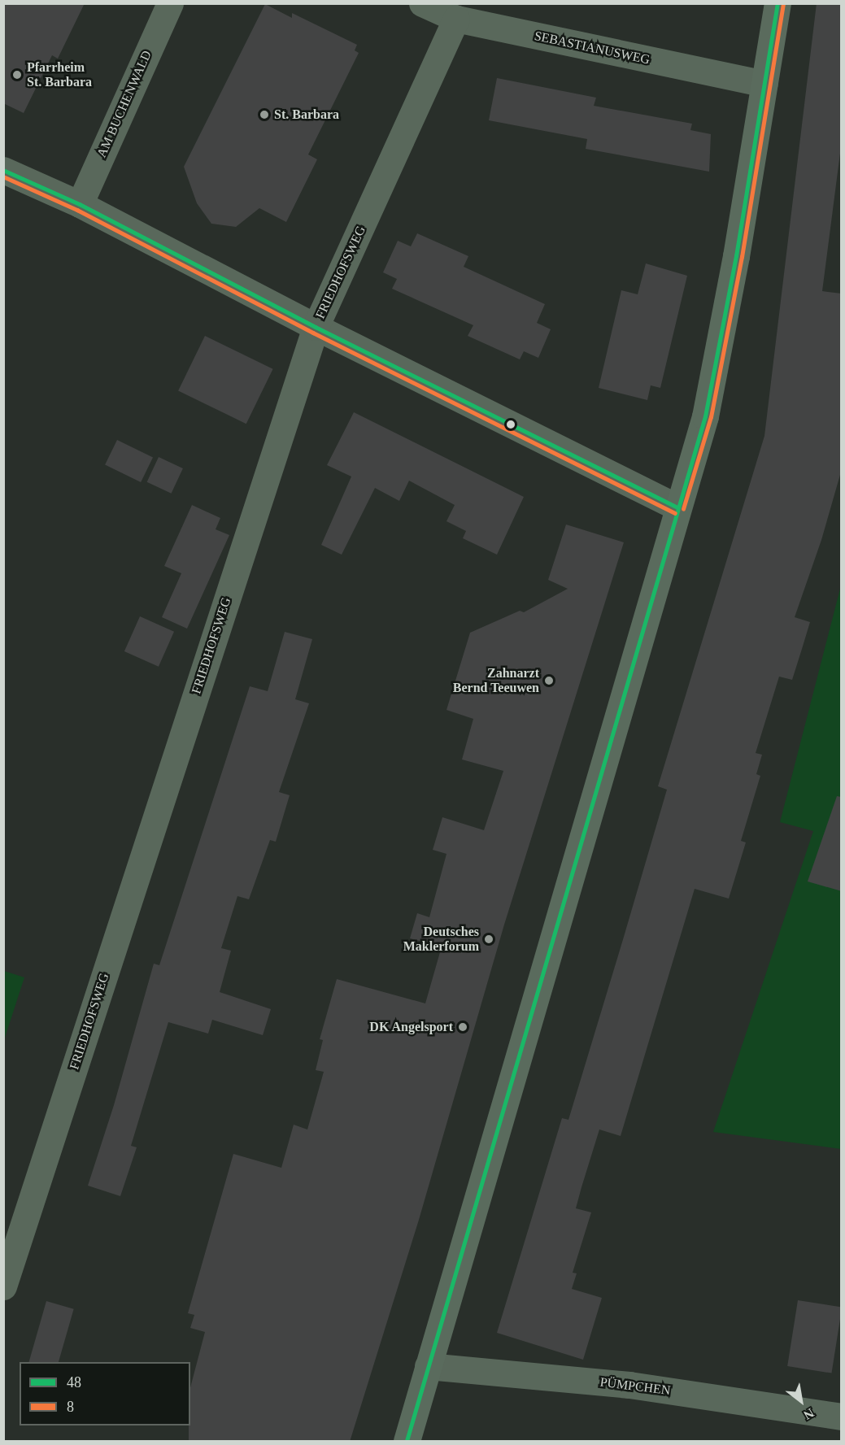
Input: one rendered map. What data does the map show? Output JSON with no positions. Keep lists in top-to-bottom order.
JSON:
{
  "streets": {
    "street": [
      "SEBASTIANUSWEG",
      "AM BUCHENWALD",
      "FRIEDHOFSWEG",
      "PÜMPCHEN"
    ]
  },
  "crossings": [
    ["SEBASTIANUSWEG", "FRIEDHOFSWEG"]
  ],
  "places": [
    "Pfarrheim St. Barbara",
    "St. Barbara",
    "Zahnarzt Bernd Teeuwen",
    "Deutsches Maklerforum",
    "DK Angelsport"
  ],
  "lines": ["transit line 48", "transit line 8"],
  "legend": ["48", "8"],
  "north": "bottom right"
}
